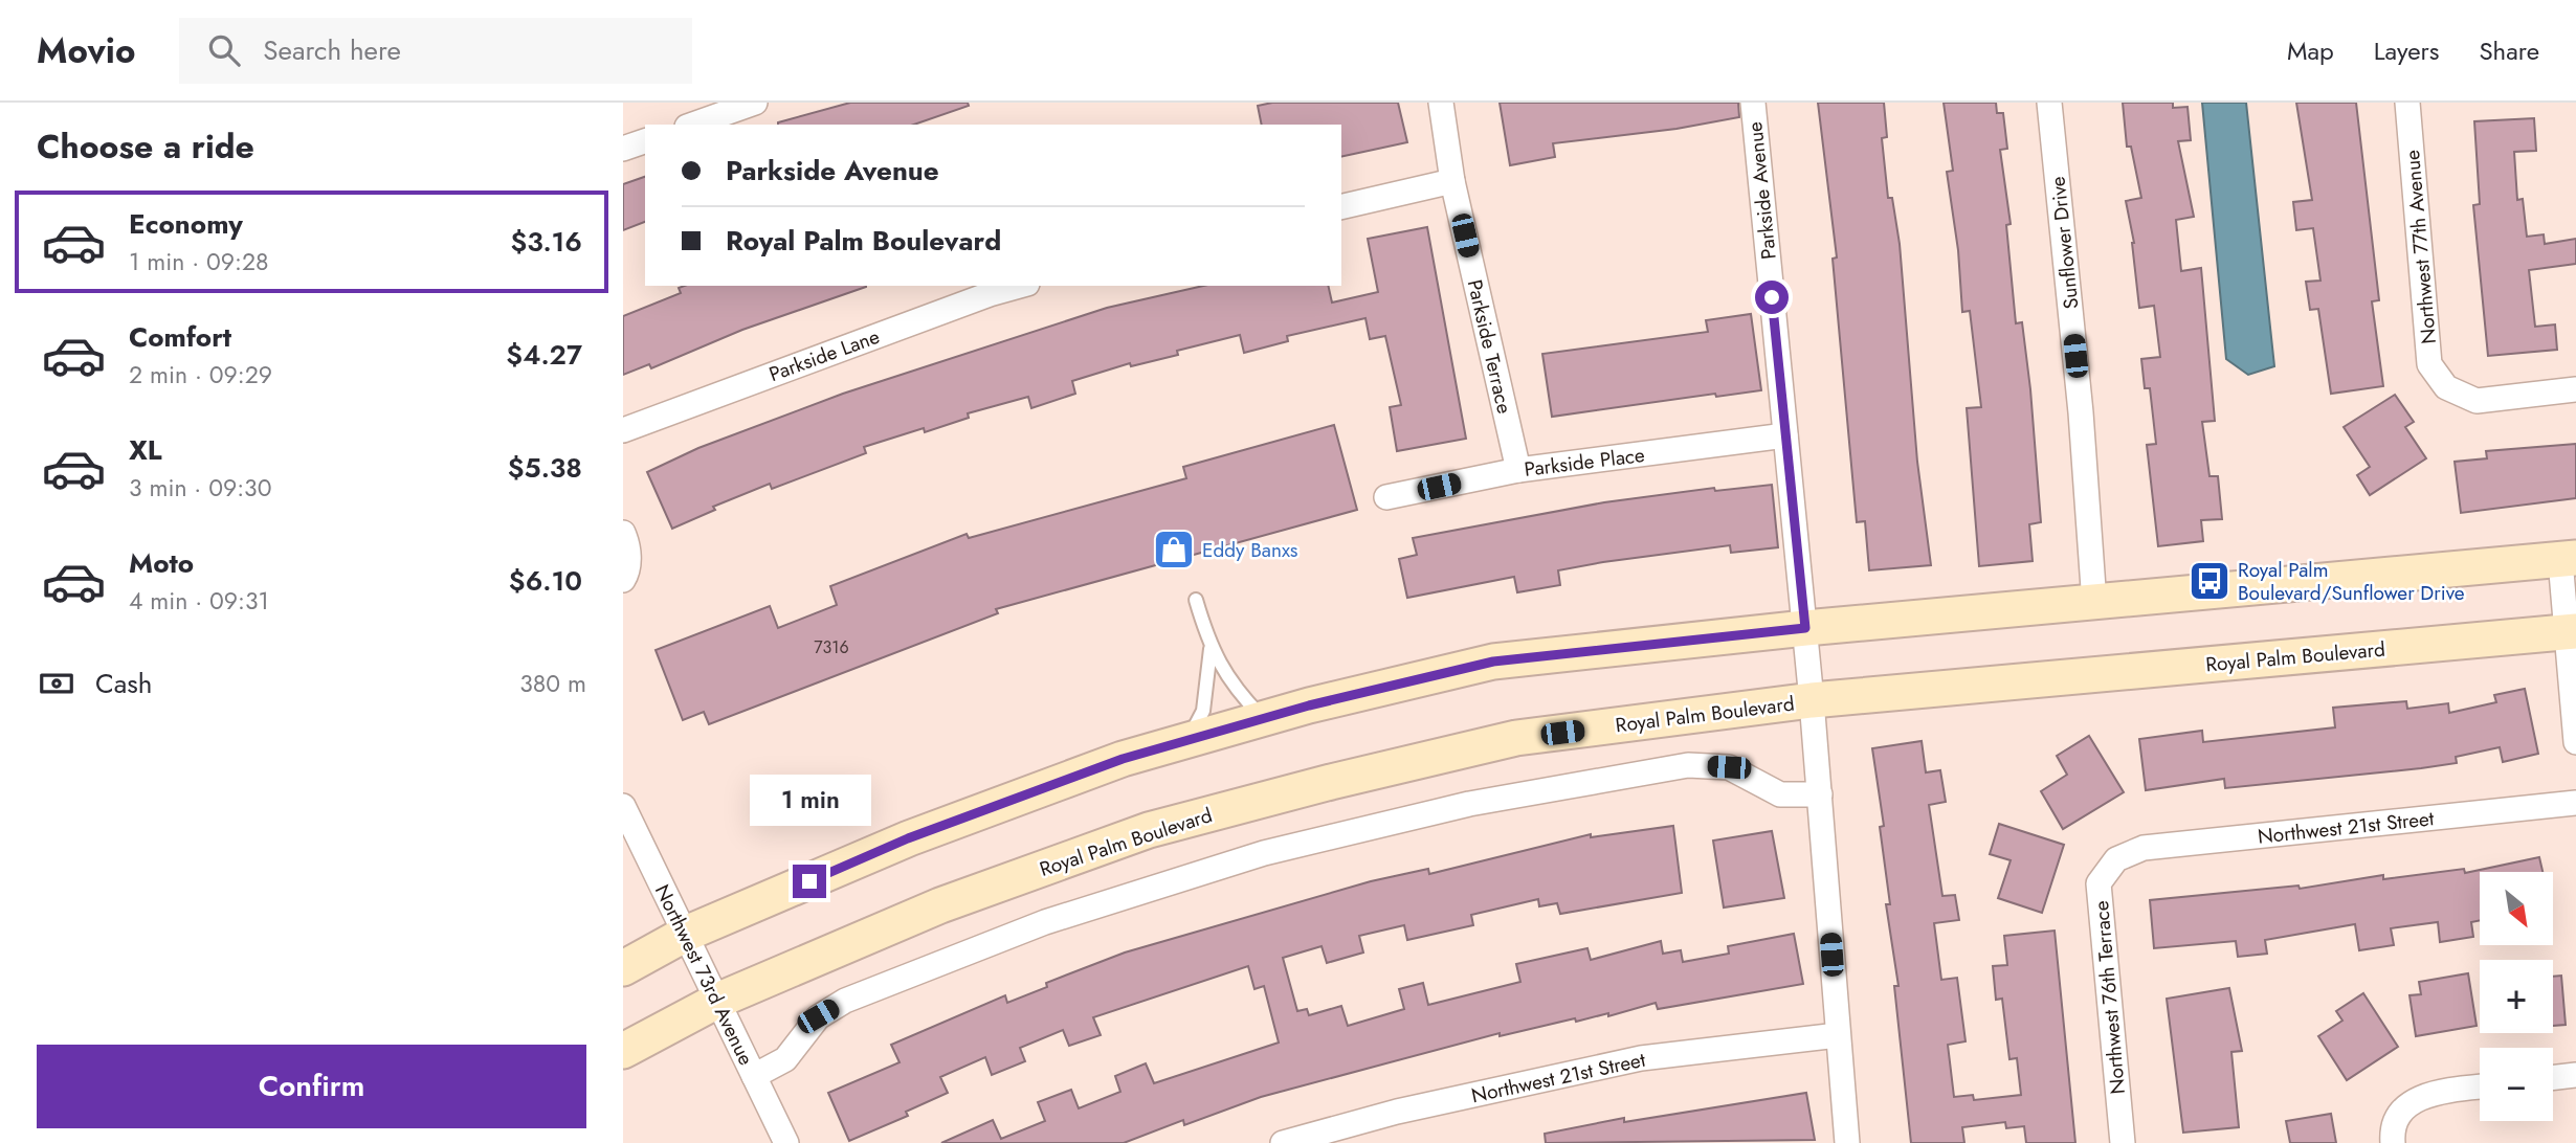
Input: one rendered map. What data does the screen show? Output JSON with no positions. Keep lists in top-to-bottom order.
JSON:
{
  "streets": {
    "main road": ["Royal Palm Boulevard"],
    "street": [
      "Parkside Avenue",
      "Sunflower Drive",
      "Northwest 77th Avenue",
      "Parkside Terrace",
      "Parkside Lane",
      "Parkside Place",
      "Northwest 21st Street",
      "Northwest 73rd Avenue",
      "Northwest 76th Terrace"
    ]
  },
  "crossings": [
    ["Parkside Avenue", "Parkside Place"],
    ["Parkside Avenue", "Royal Palm Boulevard"],
    ["Parkside Avenue", "Northwest 21st Street"],
    ["Parkside Terrace", "Parkside Place"],
    ["Royal Palm Boulevard", "Northwest 73rd Avenue"],
    ["Northwest 21st Street", "Northwest 76th Terrace"]
  ],
  "places": {
    "shop": ["Eddy Banxs"],
    "bus stop": ["Royal Palm Boulevard/Sunflower Drive"]
  },
  "house_numbers": ["7316"],
  "north": "bottom right",
  "page": {
    "header": "Movio",
    "search": "Search here",
    "nav": ["Map", "Layers", "Share"],
    "heading": "Choose a ride",
    "banner": ["Parkside Avenue", "Royal Palm Boulevard"],
    "list": [
      {
        "name": "Economy",
        "note": "1 min · 09:28",
        "value": "$3.16"
      },
      {
        "name": "Comfort",
        "note": "2 min · 09:29",
        "value": "$4.27"
      },
      {
        "name": "XL",
        "note": "3 min · 09:30",
        "value": "$5.38"
      },
      {
        "name": "Moto",
        "note": "4 min · 09:31",
        "value": "$6.10"
      }
    ],
    "pay": ["Cash", "380 m"],
    "bubble": "1 min",
    "map_buttons": ["+", "−"],
    "buttons": "Confirm"
  }
}
